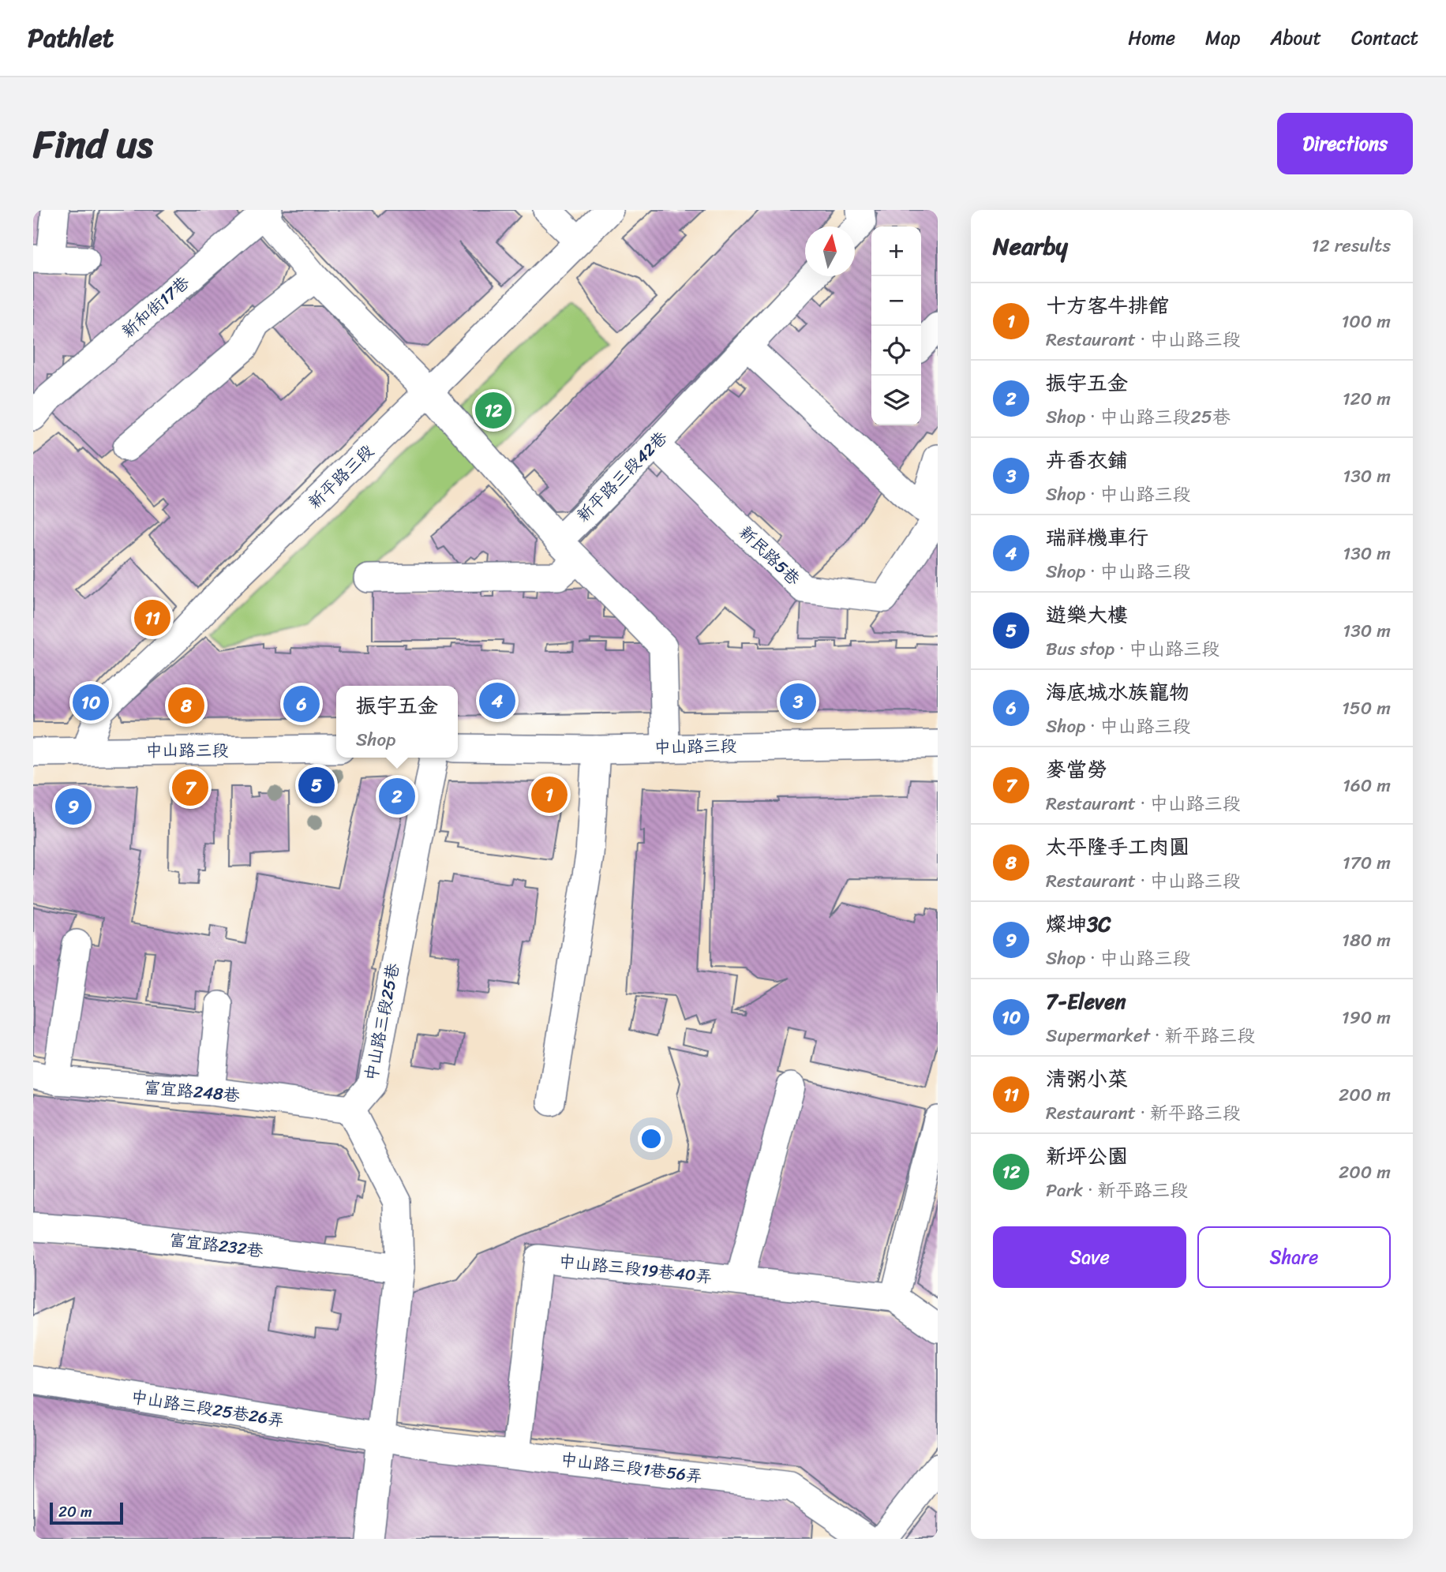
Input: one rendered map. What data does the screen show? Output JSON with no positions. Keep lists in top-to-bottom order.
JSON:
{
  "streets": {
    "street": [
      "新和街17巷",
      "新平路三段",
      "新平路三段42巷",
      "新民路5巷",
      "中山路三段",
      "中山路三段25巷",
      "富宜路248巷",
      "富宜路232巷",
      "中山路三段19巷40弄",
      "中山路三段25巷26弄",
      "中山路三段1巷56弄"
    ]
  },
  "crossings": [
    ["新平路三段", "中山路三段"],
    ["新平路三段42巷", "新民路5巷"],
    ["中山路三段25巷", "富宜路248巷"],
    ["中山路三段19巷40弄", "中山路三段1巷56弄"],
    ["中山路三段25巷26弄", "中山路三段1巷56弄"]
  ],
  "scale_bar": "20 m",
  "north": "top",
  "page": {
    "header": "Pathlet",
    "nav": [
      "Home",
      "Map",
      "About",
      "Contact"
    ],
    "title": "Find us",
    "buttons": [
      "Directions",
      ["Save", "Share"]
    ],
    "heading": ["Nearby", "12 results"],
    "map_buttons": ["+", "−"],
    "list": [
      {
        "mark": "1",
        "name": "十方客牛排館",
        "note": "Restaurant · 中山路三段",
        "value": "100 m"
      },
      {
        "mark": "2",
        "name": "振宇五金",
        "note": "Shop · 中山路三段25巷",
        "value": "120 m"
      },
      {
        "mark": "3",
        "name": "卉香衣鋪",
        "note": "Shop · 中山路三段",
        "value": "130 m"
      },
      {
        "mark": "4",
        "name": "瑞祥機車行",
        "note": "Shop · 中山路三段",
        "value": "130 m"
      },
      {
        "mark": "5",
        "name": "遊樂大樓",
        "note": "Bus stop · 中山路三段",
        "value": "130 m"
      },
      {
        "mark": "6",
        "name": "海底城水族寵物",
        "note": "Shop · 中山路三段",
        "value": "150 m"
      },
      {
        "mark": "7",
        "name": "麥當勞",
        "note": "Restaurant · 中山路三段",
        "value": "160 m"
      },
      {
        "mark": "8",
        "name": "太平隆手工肉圓",
        "note": "Restaurant · 中山路三段",
        "value": "170 m"
      },
      {
        "mark": "9",
        "name": "燦坤3C",
        "note": "Shop · 中山路三段",
        "value": "180 m"
      },
      {
        "mark": "10",
        "name": "7-Eleven",
        "note": "Supermarket · 新平路三段",
        "value": "190 m"
      },
      {
        "mark": "11",
        "name": "清粥小菜",
        "note": "Restaurant · 新平路三段",
        "value": "200 m"
      },
      {
        "mark": "12",
        "name": "新坪公園",
        "note": "Park · 新平路三段",
        "value": "200 m"
      }
    ],
    "pins": [
      "12",
      "11",
      "4",
      "3",
      "10",
      "6",
      "8",
      "5",
      "7",
      "1",
      "2",
      "9"
    ],
    "popup": ["振宇五金", "Shop"],
    "scale": "20 m"
  }
}
